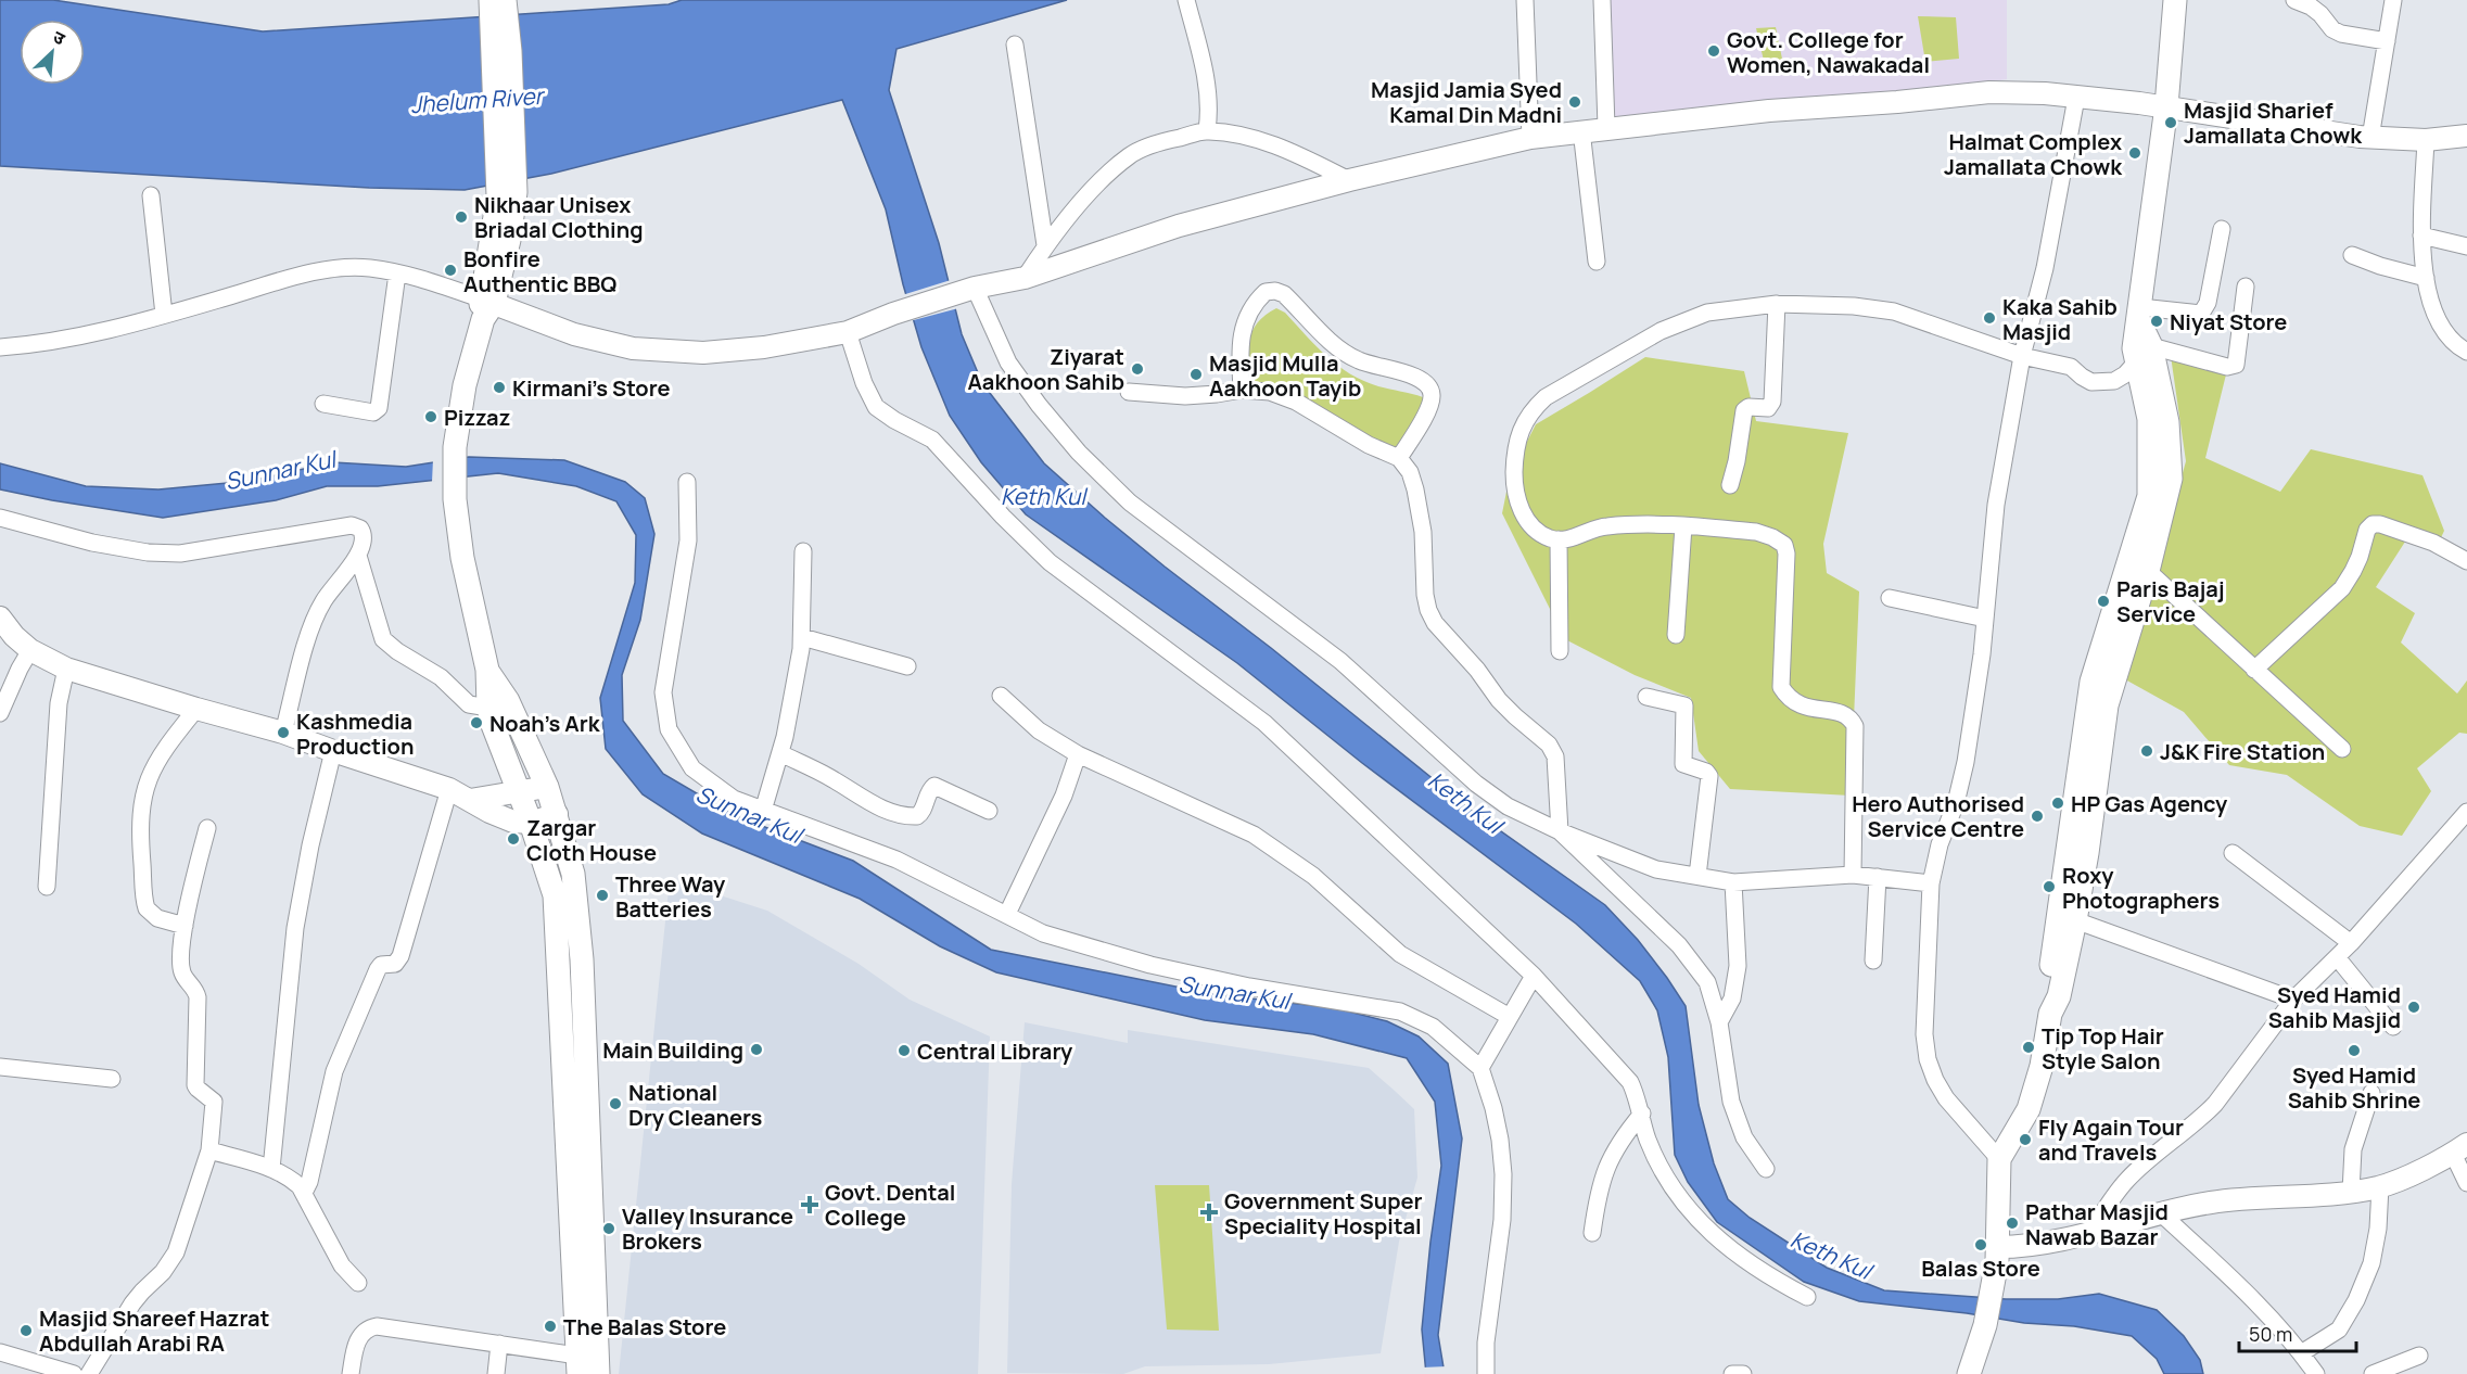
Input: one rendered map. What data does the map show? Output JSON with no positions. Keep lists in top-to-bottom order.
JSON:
{
  "water": ["Jhelum River", "Sunnar Kul", "Keth Kul"],
  "places": {
    "other": [
      "Govt. College for Women, Nawakadal",
      "Masjid Jamia Syed Kamal Din Madni",
      "Masjid Sharief Jamallata Chowk",
      "Halmat Complex Jamallata Chowk",
      "Nikhaar Unisex Briadal Clothing",
      "Bonfire Authentic BBQ",
      "Kaka Sahib Masjid",
      "Niyat Store",
      "Ziyarat Aakhoon Sahib",
      "Masjid Mulla Aakhoon Tayib",
      "Kirmani's Store",
      "Pizzaz",
      "Paris Bajaj Service",
      "Noah's Ark",
      "Kashmedia Production",
      "J&K Fire Station",
      "HP Gas Agency",
      "Hero Authorised Service Centre",
      "Zargar Cloth House",
      "Roxy Photographers",
      "Three Way Batteries",
      "Syed Hamid Sahib Masjid",
      "Tip Top Hair Style Salon",
      "Main Building",
      "Central Library",
      "Syed Hamid Sahib Shrine",
      "National Dry Cleaners",
      "Fly Again Tour and Travels",
      "Pathar Masjid Nawab Bazar",
      "Valley Insurance Brokers",
      "Balas Store",
      "The Balas Store",
      "Masjid Shareef Hazrat Abdullah Arabi RA"
    ],
    "health": ["Govt. Dental College", "Government Super Speciality Hospital"]
  },
  "scale_bar": "50 m",
  "north": "top right"
}
